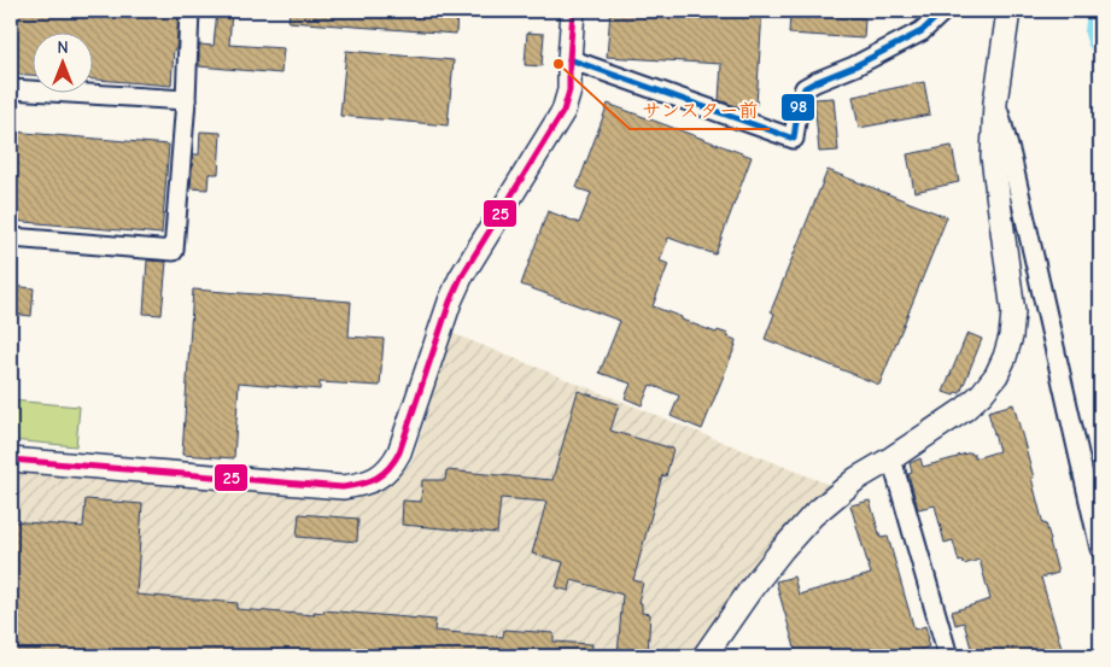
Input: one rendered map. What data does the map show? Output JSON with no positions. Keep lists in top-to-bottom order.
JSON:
{
  "places": ["サンスター前"],
  "lines": ["transit line 98", "transit line 25"],
  "north": "top"
}
